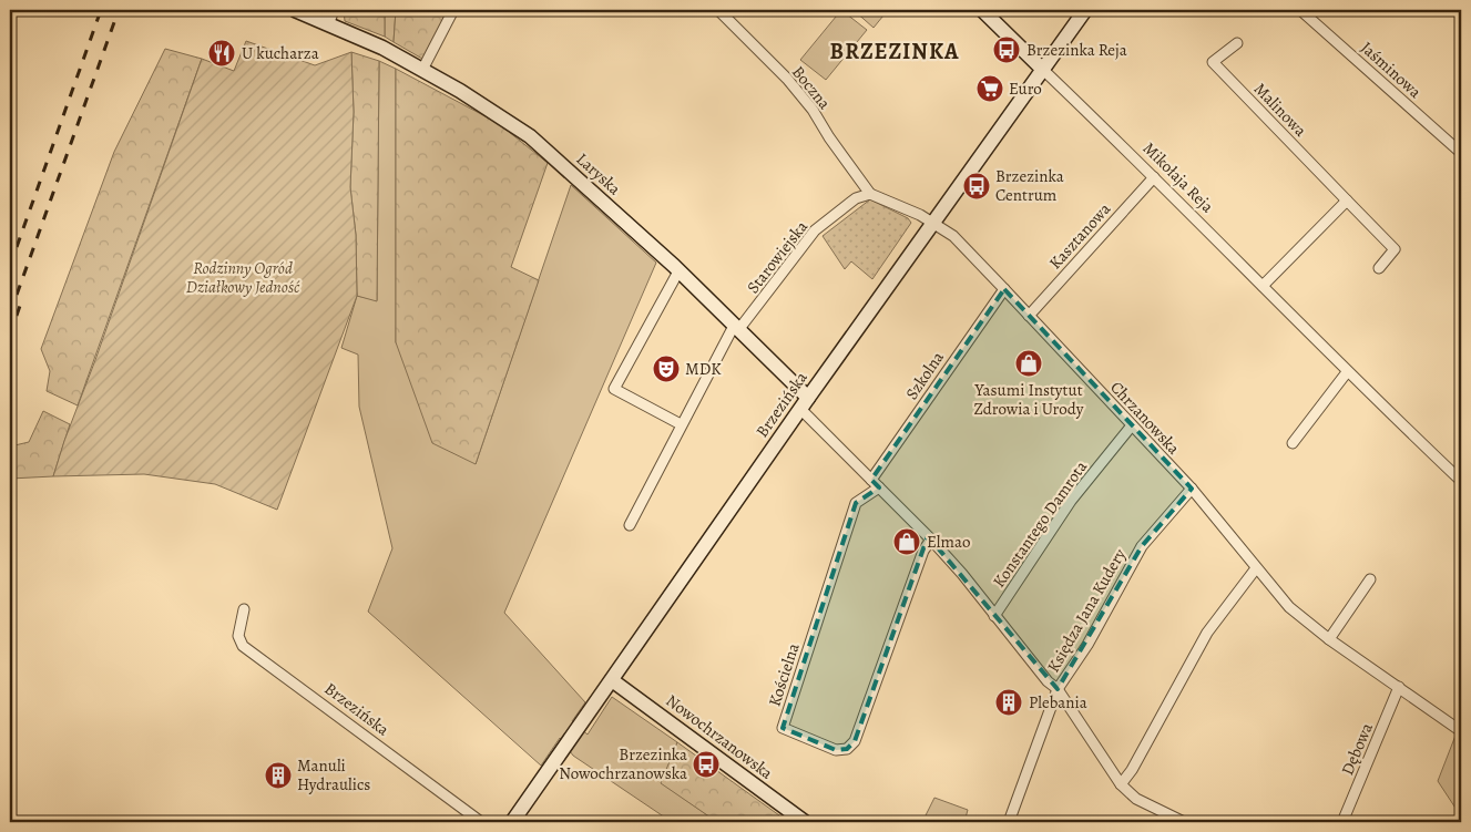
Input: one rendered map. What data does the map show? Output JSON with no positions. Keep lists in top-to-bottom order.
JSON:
{
  "streets": {
    "main road": [
      "Laryska",
      "Mikołaja Reja",
      "Brzezińska",
      "Nowochrzanowska"
    ],
    "street": [
      "Jaśminowa",
      "Boczna",
      "Malinowa",
      "Kasztanowa",
      "Starowiejska",
      "Szkolna",
      "Chrzanowska",
      "Konstantego Damrota",
      "Księdza Jana Kudery",
      "Kościelna",
      "Dębowa"
    ]
  },
  "crossings": [
    ["Boczna", "Starowiejska"],
    ["Laryska", "Starowiejska"],
    ["Laryska", "Brzezińska"],
    ["Mikołaja Reja", "Kasztanowa"],
    ["Mikołaja Reja", "Brzezińska"],
    ["Kasztanowa", "Chrzanowska"],
    ["Szkolna", "Chrzanowska"],
    ["Brzezińska", "Chrzanowska"],
    ["Brzezińska", "Nowochrzanowska"],
    ["Chrzanowska", "Konstantego Damrota"],
    ["Chrzanowska", "Księdza Jana Kudery"],
    ["Chrzanowska", "Dębowa"]
  ],
  "districts": ["BRZEZINKA"],
  "parks": ["Rodzinny Ogród Działkowy Jedność"],
  "places": {
    "bus stop": ["Brzezinka Reja", "Brzezinka Centrum", "Brzezinka Nowochrzanowska"],
    "restaurant": ["U kucharza"],
    "supermarket": ["Euro"],
    "shop": ["Yasumi Instytut Zdrowia i Urody", "Elmao"],
    "theatre": ["MDK"],
    "building": ["Plebania", "Manuli Hydraulics"]
  }
}
